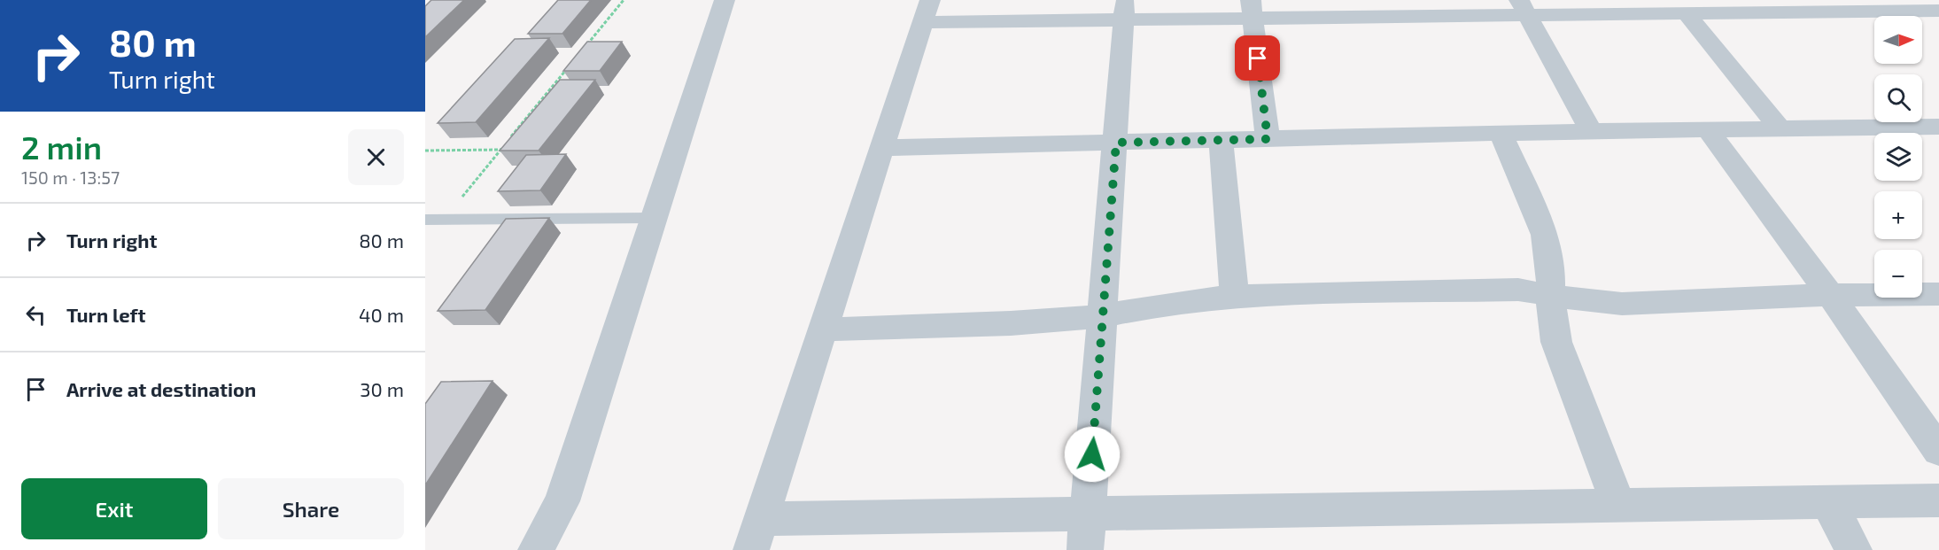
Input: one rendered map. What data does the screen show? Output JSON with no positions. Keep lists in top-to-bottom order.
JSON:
{
  "north": "right",
  "page": {
    "turn": ["80 m", "Turn right"],
    "map_buttons": ["+", "−"],
    "heading": ["2 min", "150 m · 13:57"],
    "list": [
      {
        "name": "Turn right",
        "value": "80 m"
      },
      {
        "name": "Turn left",
        "value": "40 m"
      },
      {
        "name": "Arrive at destination",
        "value": "30 m"
      }
    ],
    "buttons": ["Exit", "Share"]
  }
}
